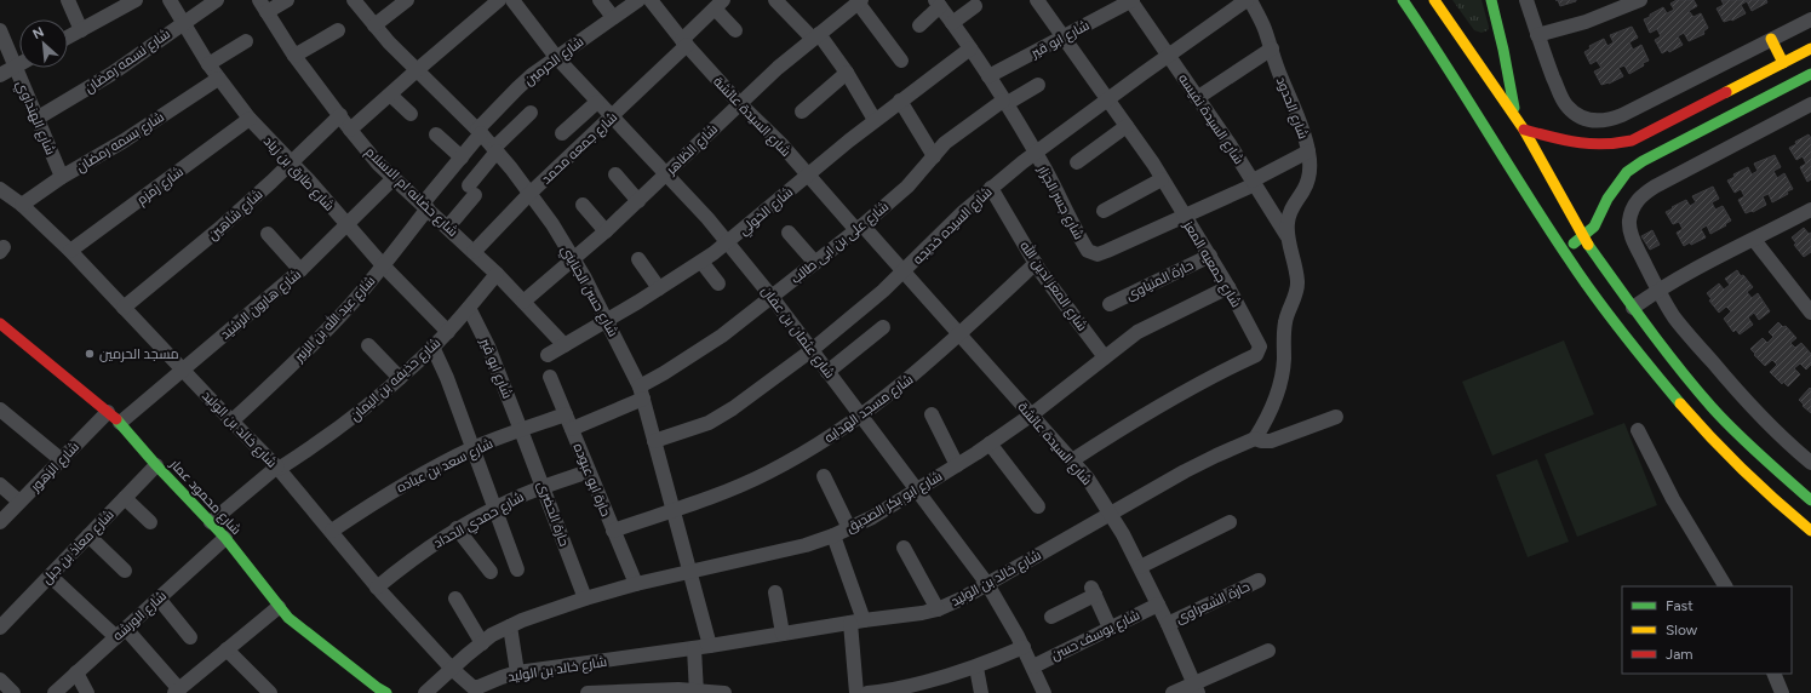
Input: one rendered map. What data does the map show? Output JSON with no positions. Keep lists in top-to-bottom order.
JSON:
{
  "streets": {
    "street": [
      "شارع ابو قير",
      "شارع نسمه رمضان",
      "شارع الحرمين",
      "شارع الحدود",
      "شارع السيدة عائشة",
      "شارع الهنداوي",
      "شارع السيدة نفيسه",
      "شارع بسمه رمضان",
      "شارع جمعه محمد",
      "شارع الظاهر",
      "شارع طارق بن زياد",
      "شارع زمزم",
      "شارع حضانه ام الاسلام",
      "شارع جسر الجزار",
      "شارع الخولي",
      "شارع شاهين",
      "شارع السيده خديجه",
      "شارع على بن ابى طالب",
      "شارع جمعيه المعز",
      "حارة المنياوى",
      "شارع المعز لدين الله",
      "شارع حسن الجنايني",
      "شارع هارون الرشيد",
      "شارع عبد الله بن الزبير",
      "شارع عثمان بن عفان",
      "شارع حذيفه بن اليمان",
      "شارع مسجد الهدايه",
      "شارع خالد بن الوليد",
      "شارع سعد بن عباده",
      "شارع الزهور",
      "حارة ابو عبوده",
      "شارع محمود عمار",
      "شارع ابو بكر الصديق",
      "حارة الحضرى",
      "شارع حمدي الحداد",
      "شارع معاذ بن جبل",
      "حارة الشعراوى",
      "شارع الورشه",
      "شارع يوسف حسن"
    ]
  },
  "crossings": [
    ["شارع ابو قير", "شارع السيدة نفيسه"],
    ["شارع ابو قير", "شارع جسر الجزار"],
    ["شارع ابو قير", "شارع جمعيه المعز"],
    ["شارع ابو قير", "شارع حذيفه بن اليمان"],
    ["شارع ابو قير", "شارع سعد بن عباده"],
    ["شارع ابو قير", "حارة الحضرى"],
    ["شارع نسمه رمضان", "شارع الهنداوي"],
    ["شارع نسمه رمضان", "شارع طارق بن زياد"],
    ["شارع الحرمين", "شارع حضانه ام الاسلام"],
    ["شارع الحرمين", "شارع حسن الجنايني"],
    ["شارع الحرمين", "شارع عبد الله بن الزبير"],
    ["شارع الحرمين", "شارع عثمان بن عفان"],
    ["شارع الحدود", "شارع السيدة نفيسه"],
    ["شارع الحدود", "شارع جسر الجزار"],
    ["شارع الحدود", "شارع خالد بن الوليد"],
    ["شارع السيدة عائشة", "شارع جمعه محمد"],
    ["شارع السيدة عائشة", "شارع الظاهر"],
    ["شارع السيدة عائشة", "شارع الخولي"],
    ["شارع السيدة عائشة", "شارع السيده خديجه"],
    ["شارع السيدة عائشة", "شارع على بن ابى طالب"],
    ["شارع السيدة عائشة", "شارع جمعيه المعز"],
    ["شارع السيدة عائشة", "شارع مسجد الهدايه"],
    ["شارع السيدة عائشة", "شارع خالد بن الوليد"],
    ["شارع السيدة عائشة", "شارع ابو بكر الصديق"],
    ["شارع السيدة عائشة", "حارة الشعراوى"],
    ["شارع السيدة عائشة", "شارع يوسف حسن"],
    ["شارع الهنداوي", "شارع بسمه رمضان"],
    ["شارع السيدة نفيسه", "شارع جسر الجزار"],
    ["شارع السيدة نفيسه", "شارع السيده خديجه"],
    ["شارع بسمه رمضان", "شارع طارق بن زياد"],
    ["شارع بسمه رمضان", "شارع خالد بن الوليد"],
    ["شارع جمعه محمد", "شارع حضانه ام الاسلام"],
    ["شارع جمعه محمد", "شارع حسن الجنايني"],
    ["شارع جمعه محمد", "شارع عثمان بن عفان"],
    ["شارع الظاهر", "شارع حضانه ام الاسلام"],
    ["شارع الظاهر", "شارع حسن الجنايني"],
    ["شارع الظاهر", "شارع عثمان بن عفان"],
    ["شارع طارق بن زياد", "شارع زمزم"],
    ["شارع طارق بن زياد", "شارع شاهين"],
    ["شارع طارق بن زياد", "شارع هارون الرشيد"],
    ["شارع طارق بن زياد", "شارع عبد الله بن الزبير"],
    ["شارع طارق بن زياد", "شارع حذيفه بن اليمان"],
    ["شارع زمزم", "شارع خالد بن الوليد"],
    ["شارع حضانه ام الاسلام", "شارع الخولي"],
    ["شارع حضانه ام الاسلام", "شارع شاهين"],
    ["شارع حضانه ام الاسلام", "شارع هارون الرشيد"],
    ["شارع حضانه ام الاسلام", "شارع عبد الله بن الزبير"],
    ["شارع حضانه ام الاسلام", "شارع حذيفه بن اليمان"],
    ["شارع جسر الجزار", "شارع الخولي"],
    ["شارع جسر الجزار", "شارع السيده خديجه"],
    ["شارع جسر الجزار", "شارع على بن ابى طالب"],
    ["شارع جسر الجزار", "شارع جمعيه المعز"],
    ["شارع الخولي", "شارع حسن الجنايني"],
    ["شارع الخولي", "شارع عثمان بن عفان"],
    ["شارع شاهين", "شارع خالد بن الوليد"],
    ["شارع السيده خديجه", "شارع جمعيه المعز"],
    ["شارع السيده خديجه", "شارع المعز لدين الله"],
    ["شارع السيده خديجه", "شارع حسن الجنايني"],
    ["شارع السيده خديجه", "شارع عثمان بن عفان"],
    ["شارع على بن ابى طالب", "شارع حسن الجنايني"],
    ["شارع على بن ابى طالب", "شارع عثمان بن عفان"],
    ["شارع على بن ابى طالب", "شارع سعد بن عباده"],
    ["شارع على بن ابى طالب", "حارة ابو عبوده"],
    ["شارع جمعيه المعز", "حارة المنياوى"],
    ["شارع جمعيه المعز", "شارع ابو بكر الصديق"],
    ["شارع المعز لدين الله", "شارع مسجد الهدايه"],
    ["شارع المعز لدين الله", "شارع ابو بكر الصديق"],
    ["شارع حسن الجنايني", "شارع مسجد الهدايه"],
    ["شارع حسن الجنايني", "شارع خالد بن الوليد"],
    ["شارع حسن الجنايني", "شارع ابو بكر الصديق"],
    ["شارع هارون الرشيد", "شارع خالد بن الوليد"],
    ["شارع هارون الرشيد", "شارع محمود عمار"],
    ["شارع عبد الله بن الزبير", "شارع خالد بن الوليد"],
    ["شارع عثمان بن عفان", "شارع مسجد الهدايه"],
    ["شارع عثمان بن عفان", "شارع خالد بن الوليد"],
    ["شارع عثمان بن عفان", "شارع ابو بكر الصديق"],
    ["شارع عثمان بن عفان", "شارع يوسف حسن"],
    ["شارع حذيفه بن اليمان", "شارع خالد بن الوليد"],
    ["شارع حذيفه بن اليمان", "شارع محمود عمار"],
    ["شارع مسجد الهدايه", "حارة ابو عبوده"],
    ["شارع خالد بن الوليد", "شارع سعد بن عباده"],
    ["شارع خالد بن الوليد", "شارع ابو بكر الصديق"],
    ["شارع خالد بن الوليد", "شارع حمدي الحداد"],
    ["شارع سعد بن عباده", "حارة ابو عبوده"],
    ["شارع سعد بن عباده", "حارة الحضرى"],
    ["شارع الزهور", "شارع محمود عمار"],
    ["حارة ابو عبوده", "شارع ابو بكر الصديق"],
    ["حارة ابو عبوده", "شارع حمدي الحداد"],
    ["شارع محمود عمار", "شارع معاذ بن جبل"],
    ["شارع محمود عمار", "شارع الورشه"],
    ["شارع ابو بكر الصديق", "حارة الحضرى"],
    ["حارة الحضرى", "شارع حمدي الحداد"]
  ],
  "places": ["مسجد الحرمين"],
  "legend": ["Fast", "Slow", "Jam"],
  "north": "top left"
}
